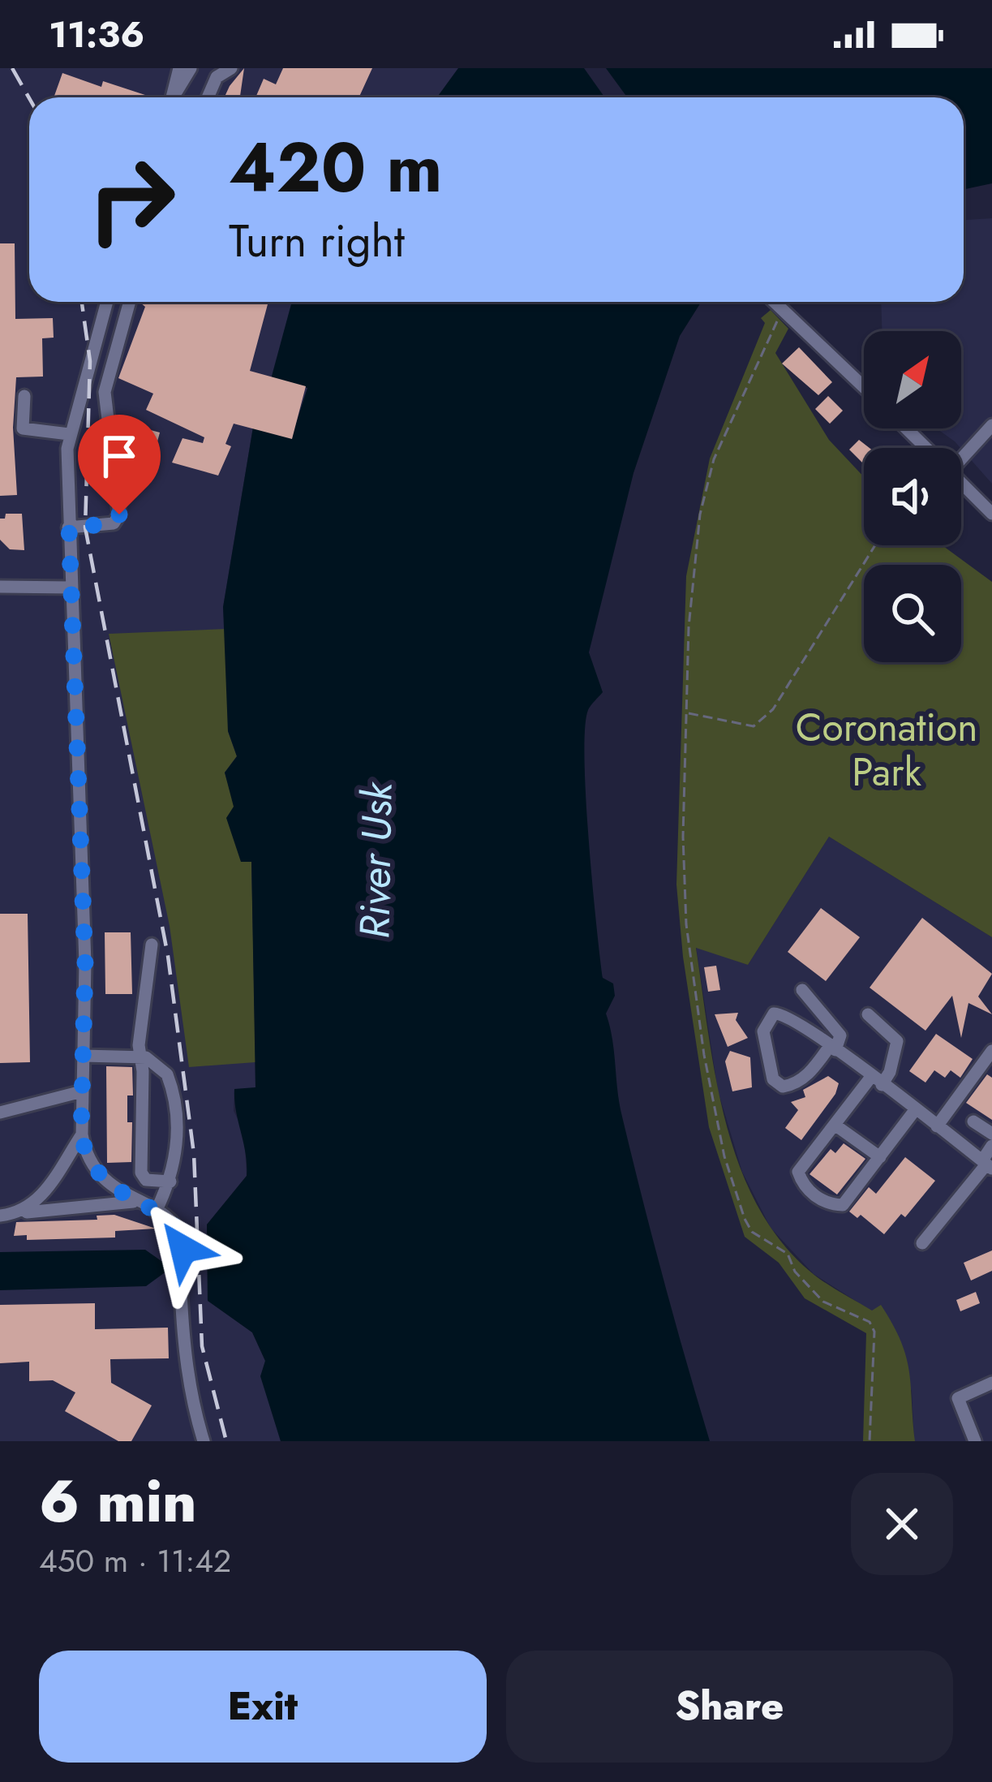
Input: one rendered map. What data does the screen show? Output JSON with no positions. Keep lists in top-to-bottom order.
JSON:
{
  "water": ["River Usk"],
  "parks": ["Coronation Park"],
  "north": "top right",
  "page": {
    "status": "11:36",
    "turn": ["420 m", "Turn right"],
    "heading": ["6 min", "450 m · 11:42"],
    "buttons": ["Exit", "Share"]
  }
}
